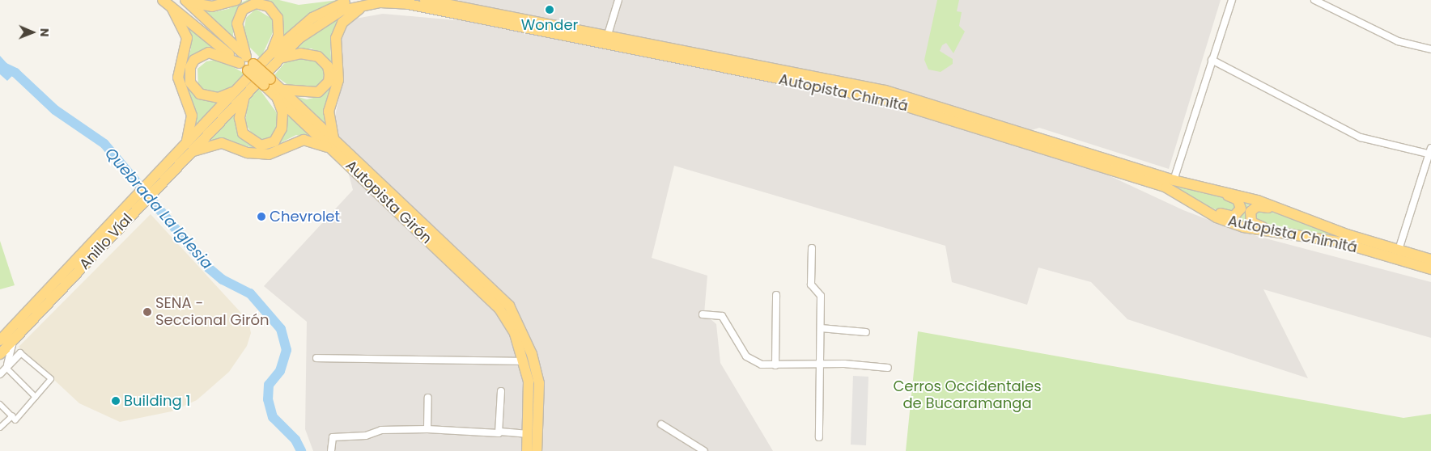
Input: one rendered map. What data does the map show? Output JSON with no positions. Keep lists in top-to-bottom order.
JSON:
{
  "streets": {
    "highway": ["Autopista Chimitá", "Autopista Girón", "Anillo Víal"]
  },
  "crossings": [
    ["Autopista Chimitá", "Autopista Girón"],
    ["Autopista Chimitá", "Anillo Víal"],
    ["Autopista Girón", "Anillo Víal"]
  ],
  "water": ["Quebrada La Iglesia"],
  "parks": ["Cerros Occidentales de Bucaramanga"],
  "places": [
    "Wonder",
    "Chevrolet",
    "SENA - Seccional Girón",
    "Building 1"
  ],
  "north": "right"
}
